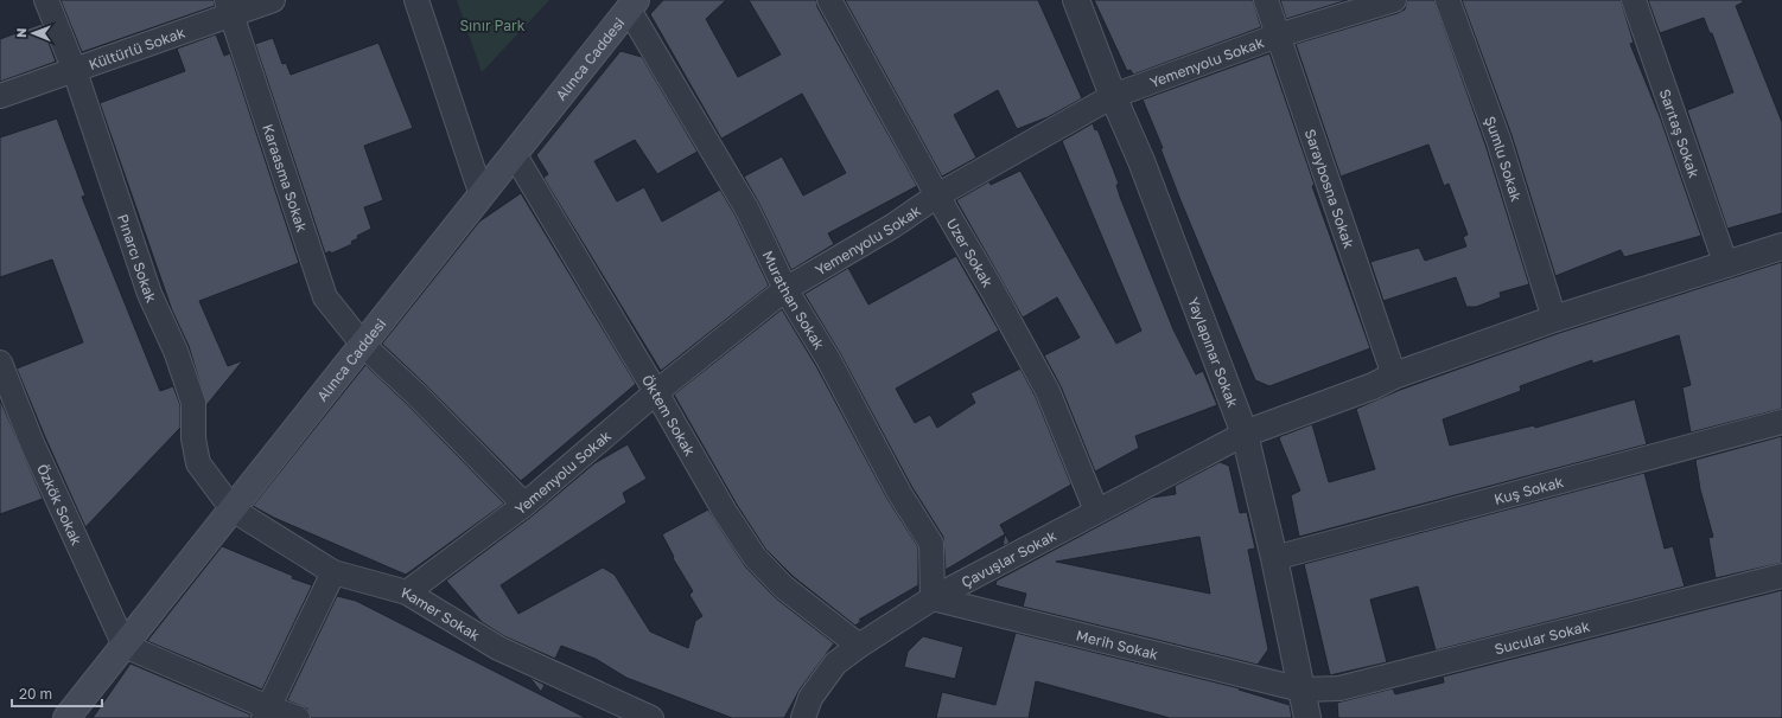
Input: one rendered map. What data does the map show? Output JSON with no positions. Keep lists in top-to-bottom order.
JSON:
{
  "streets": {
    "main road": ["Alınca Caddesi"],
    "street": [
      "Kültürlü Sokak",
      "Yemenyolu Sokak",
      "Sarıtaş Sokak",
      "Şumlu Sokak",
      "Karaasma Sokak",
      "Saraybosna Sokak",
      "Uzer Sokak",
      "Pınarcı Sokak",
      "Murathan Sokak",
      "Yaylapınar Sokak",
      "Öktem Sokak",
      "Kuş Sokak",
      "Özkök Sokak",
      "Çavuşlar Sokak",
      "Kamer Sokak",
      "Sucular Sokak",
      "Merih Sokak"
    ]
  },
  "crossings": [
    ["Kültürlü Sokak", "Karaasma Sokak"],
    ["Kültürlü Sokak", "Pınarcı Sokak"],
    ["Alınca Caddesi", "Karaasma Sokak"],
    ["Alınca Caddesi", "Pınarcı Sokak"],
    ["Alınca Caddesi", "Murathan Sokak"],
    ["Alınca Caddesi", "Öktem Sokak"],
    ["Alınca Caddesi", "Özkök Sokak"],
    ["Alınca Caddesi", "Kamer Sokak"],
    ["Yemenyolu Sokak", "Karaasma Sokak"],
    ["Yemenyolu Sokak", "Saraybosna Sokak"],
    ["Yemenyolu Sokak", "Uzer Sokak"],
    ["Yemenyolu Sokak", "Murathan Sokak"],
    ["Yemenyolu Sokak", "Yaylapınar Sokak"],
    ["Yemenyolu Sokak", "Öktem Sokak"],
    ["Yemenyolu Sokak", "Kamer Sokak"],
    ["Uzer Sokak", "Çavuşlar Sokak"],
    ["Pınarcı Sokak", "Kamer Sokak"],
    ["Murathan Sokak", "Çavuşlar Sokak"],
    ["Murathan Sokak", "Merih Sokak"],
    ["Yaylapınar Sokak", "Kuş Sokak"],
    ["Yaylapınar Sokak", "Çavuşlar Sokak"],
    ["Yaylapınar Sokak", "Sucular Sokak"],
    ["Yaylapınar Sokak", "Merih Sokak"],
    ["Öktem Sokak", "Çavuşlar Sokak"],
    ["Çavuşlar Sokak", "Merih Sokak"],
    ["Sucular Sokak", "Merih Sokak"]
  ],
  "parks": ["Sınır Park"],
  "scale_bar": "20 m",
  "north": "left"
}
